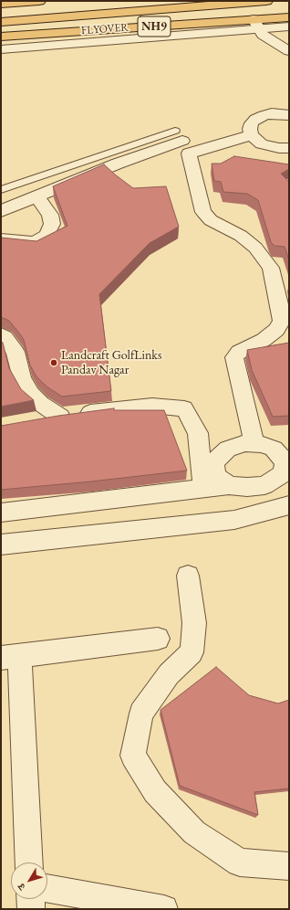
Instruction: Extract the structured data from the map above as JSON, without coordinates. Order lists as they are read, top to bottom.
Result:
{
  "streets": {
    "highway": ["NH9", "FLYOVER"]
  },
  "crossings": [
    ["NH9", "FLYOVER"]
  ],
  "places": ["Landcraft GolfLinks Pandav Nagar"],
  "north": "bottom left"
}
